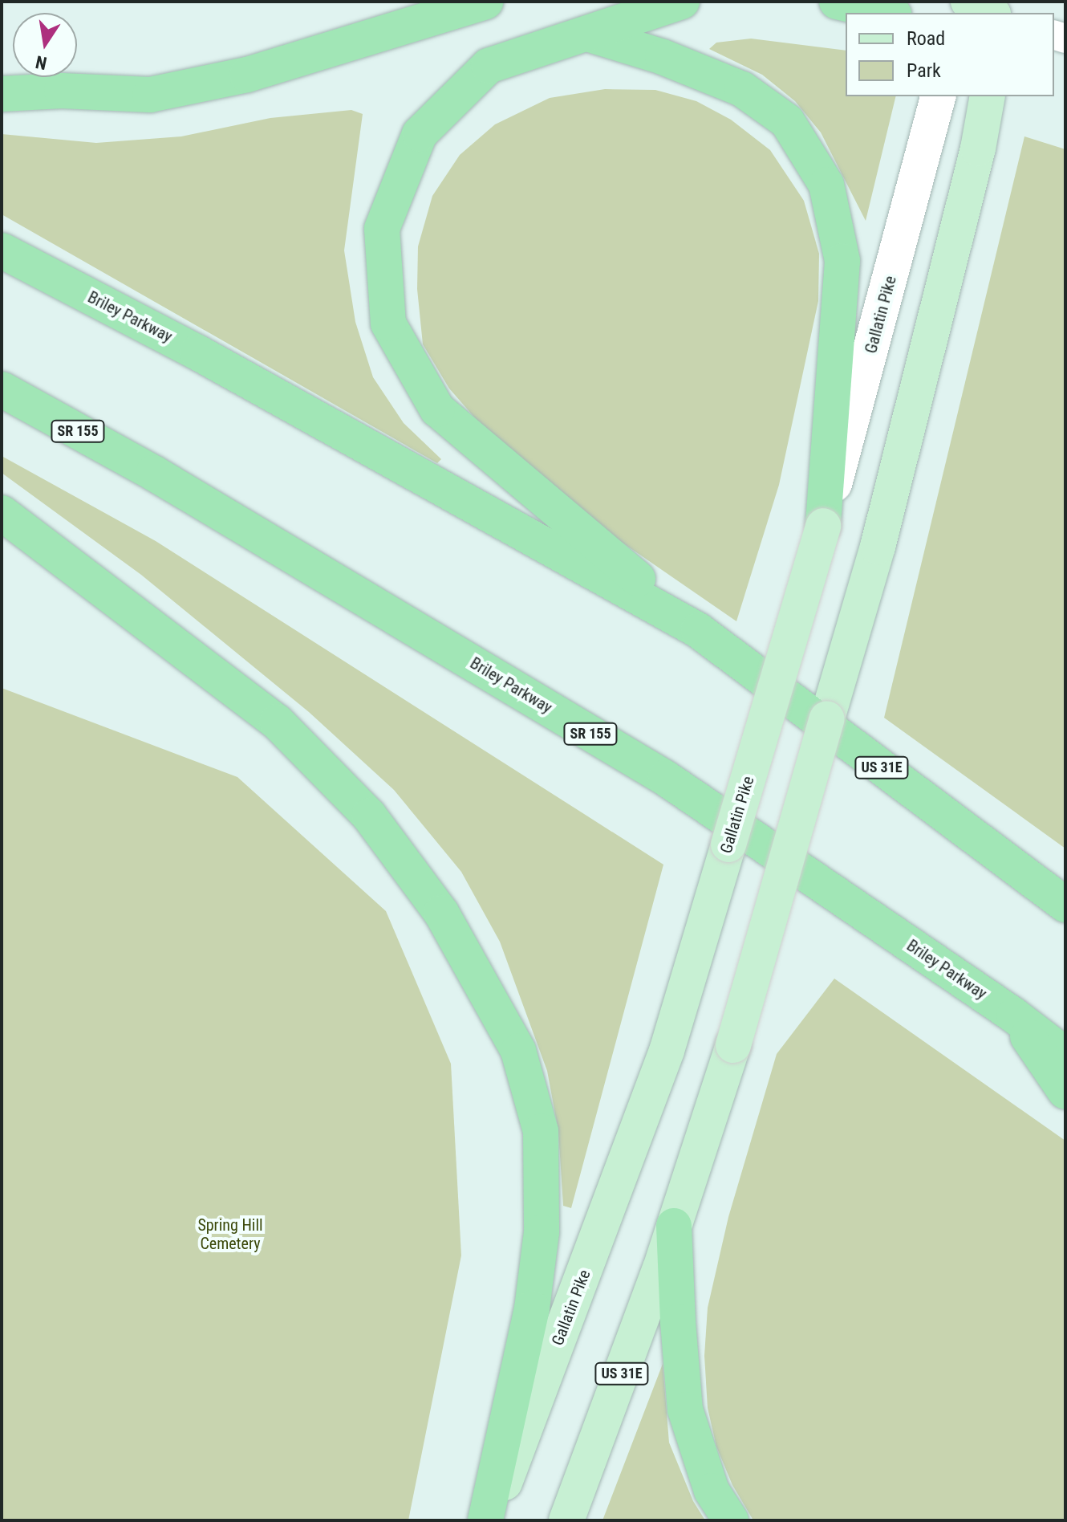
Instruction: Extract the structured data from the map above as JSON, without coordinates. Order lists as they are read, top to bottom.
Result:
{
  "streets": {
    "highway": ["Briley Parkway", "SR 155", "US 31E"],
    "main road": ["Gallatin Pike"]
  },
  "parks": ["Spring Hill Cemetery"],
  "legend": ["Road", "Park"],
  "north": "bottom"
}
